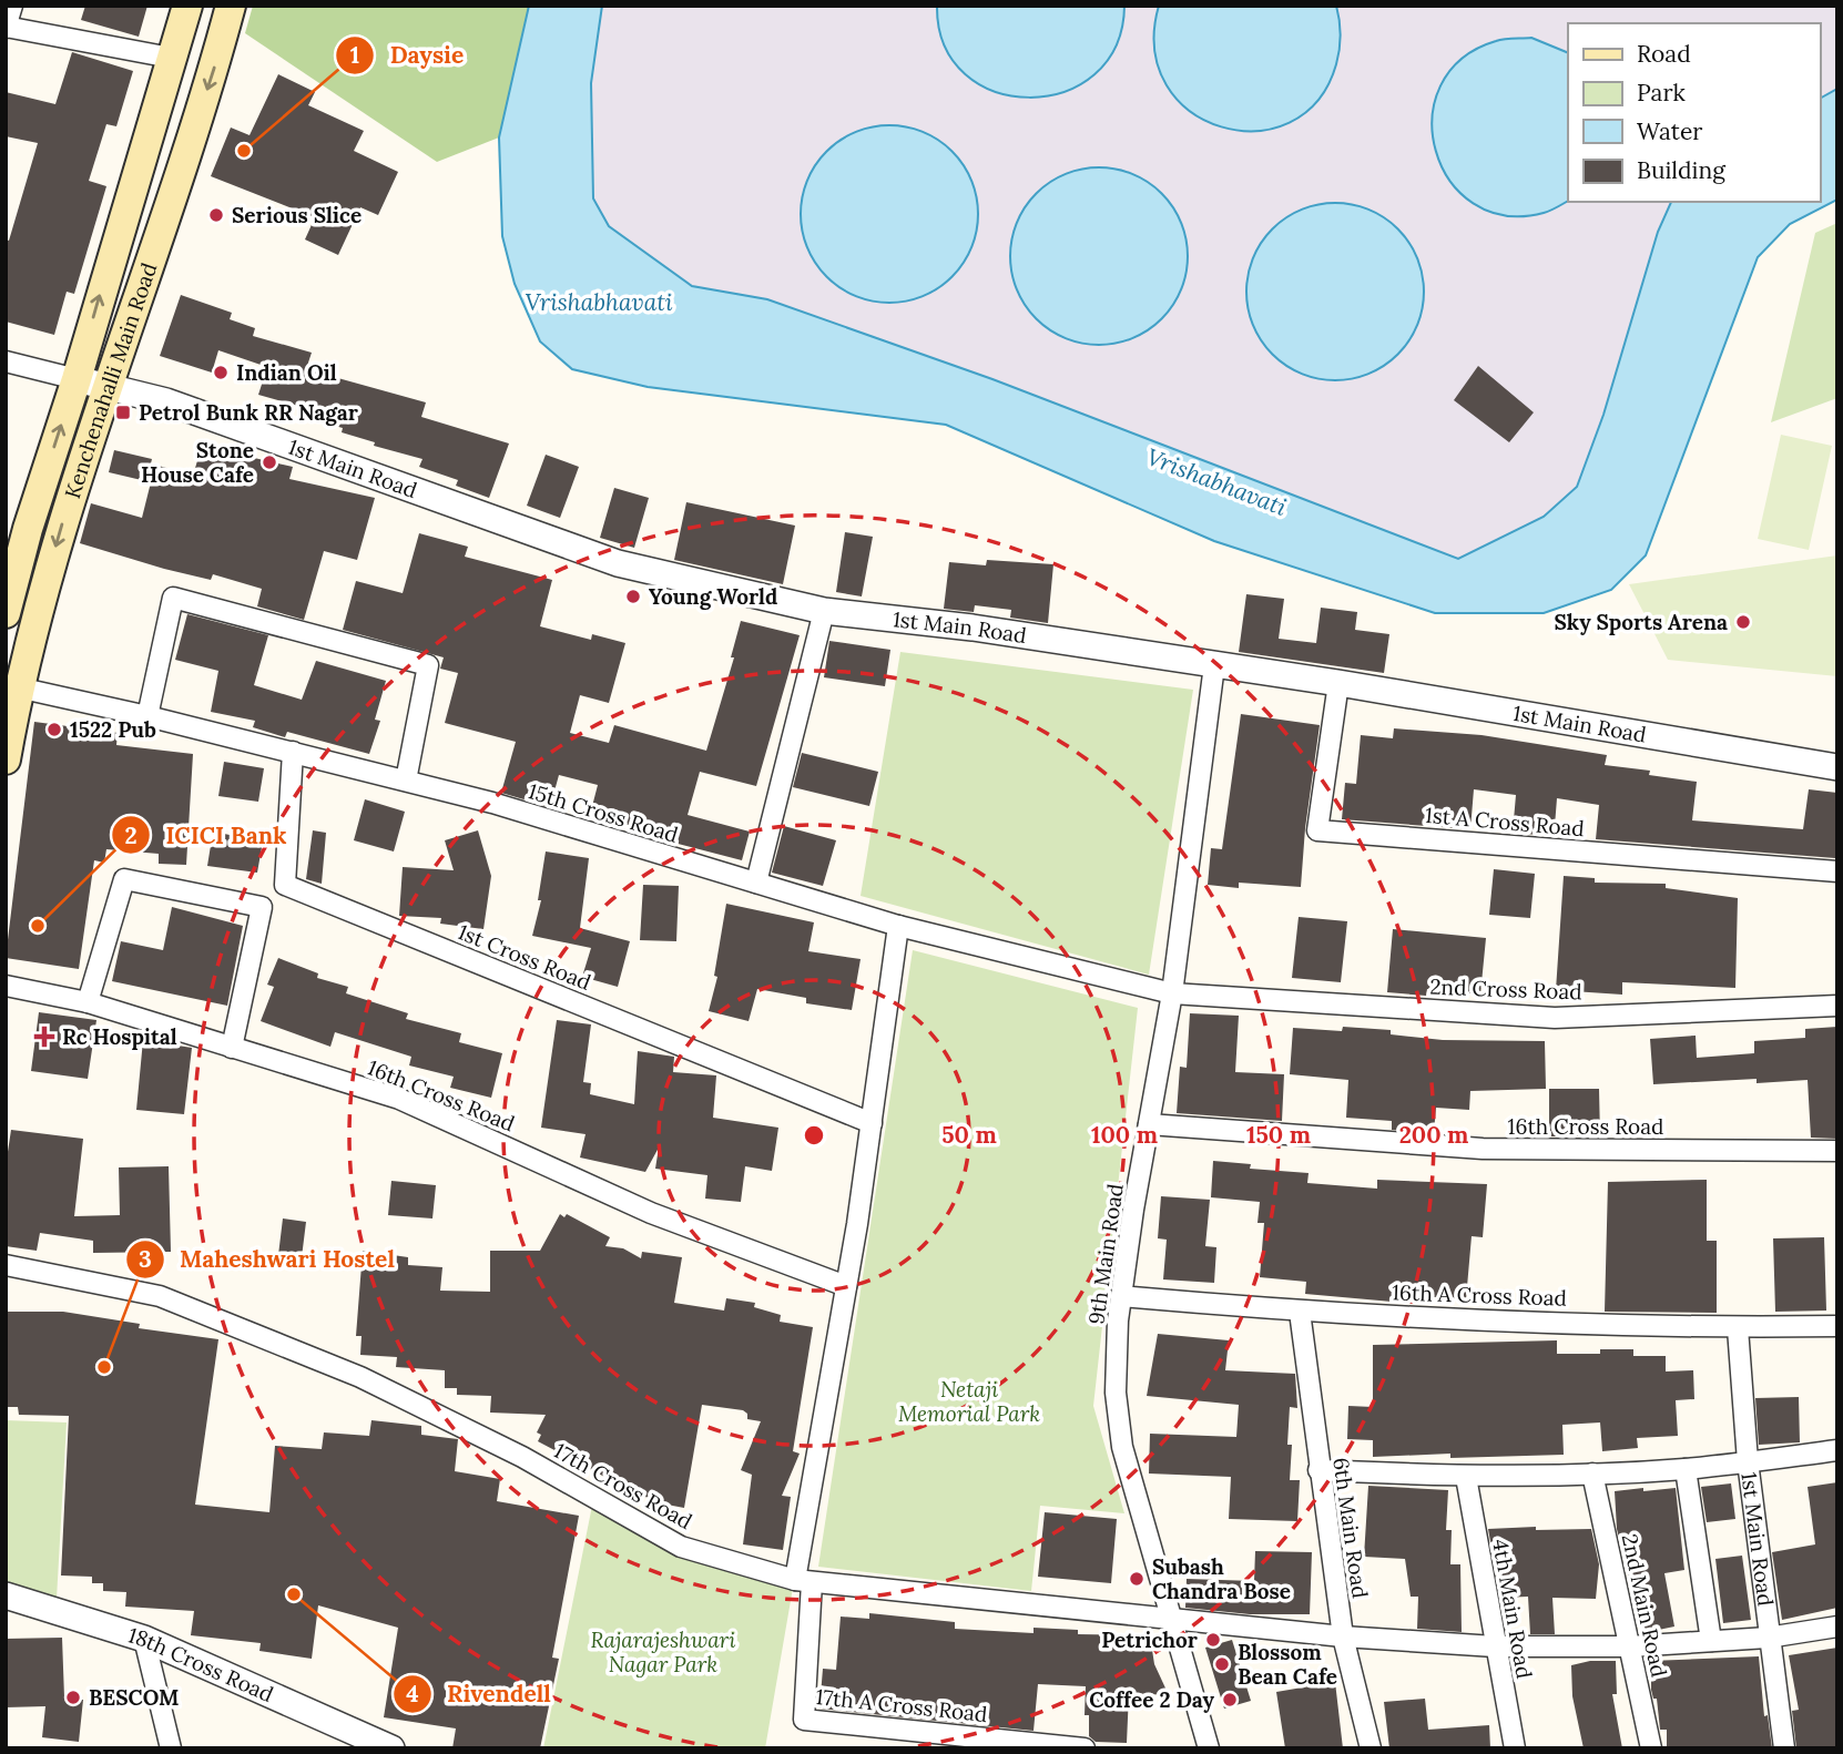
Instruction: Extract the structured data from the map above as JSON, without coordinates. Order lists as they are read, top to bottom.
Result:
{
  "streets": {
    "main road": ["Kenchenahalli Main Road"],
    "street": [
      "1st Main Road",
      "15th Cross Road",
      "1st A Cross Road",
      "1st Cross Road",
      "2nd Cross Road",
      "16th Cross Road",
      "9th Main Road",
      "16th A Cross Road",
      "17th Cross Road",
      "6th Main Road",
      "2nd Main Road",
      "4th Main Road",
      "18th Cross Road",
      "17th A Cross Road"
    ]
  },
  "crossings": [
    ["Kenchenahalli Main Road", "1st Main Road"],
    ["Kenchenahalli Main Road", "15th Cross Road"],
    ["1st Main Road", "1st A Cross Road"],
    ["1st Main Road", "9th Main Road"],
    ["1st Main Road", "16th A Cross Road"],
    ["1st Main Road", "17th Cross Road"],
    ["15th Cross Road", "1st Cross Road"],
    ["15th Cross Road", "2nd Cross Road"],
    ["15th Cross Road", "9th Main Road"],
    ["2nd Cross Road", "9th Main Road"],
    ["16th Cross Road", "9th Main Road"],
    ["9th Main Road", "16th A Cross Road"],
    ["9th Main Road", "17th Cross Road"],
    ["16th A Cross Road", "6th Main Road"],
    ["17th Cross Road", "6th Main Road"],
    ["17th Cross Road", "2nd Main Road"],
    ["17th Cross Road", "4th Main Road"],
    ["17th Cross Road", "17th A Cross Road"]
  ],
  "water": ["Vrishabhavati"],
  "parks": ["Netaji Memorial Park", "Rajarajeshwari Nagar Park"],
  "places": {
    "other": [
      "Daysie",
      "Serious Slice",
      "Indian Oil",
      "Stone House Cafe",
      "Young World",
      "Sky Sports Arena",
      "1522 Pub",
      "ICICI Bank",
      "Maheshwari Hostel",
      "Subash Chandra Bose",
      "Rivendell",
      "Petrichor",
      "Blossom Bean Cafe",
      "BESCOM",
      "Coffee 2 Day"
    ],
    "transit": ["Petrol Bunk RR Nagar"],
    "health": ["Rc Hospital"]
  },
  "legend": [
    "Road",
    "Park",
    "Water",
    "Building"
  ],
  "rings": [
    "50 m",
    "100 m",
    "150 m",
    "200 m"
  ]
}
